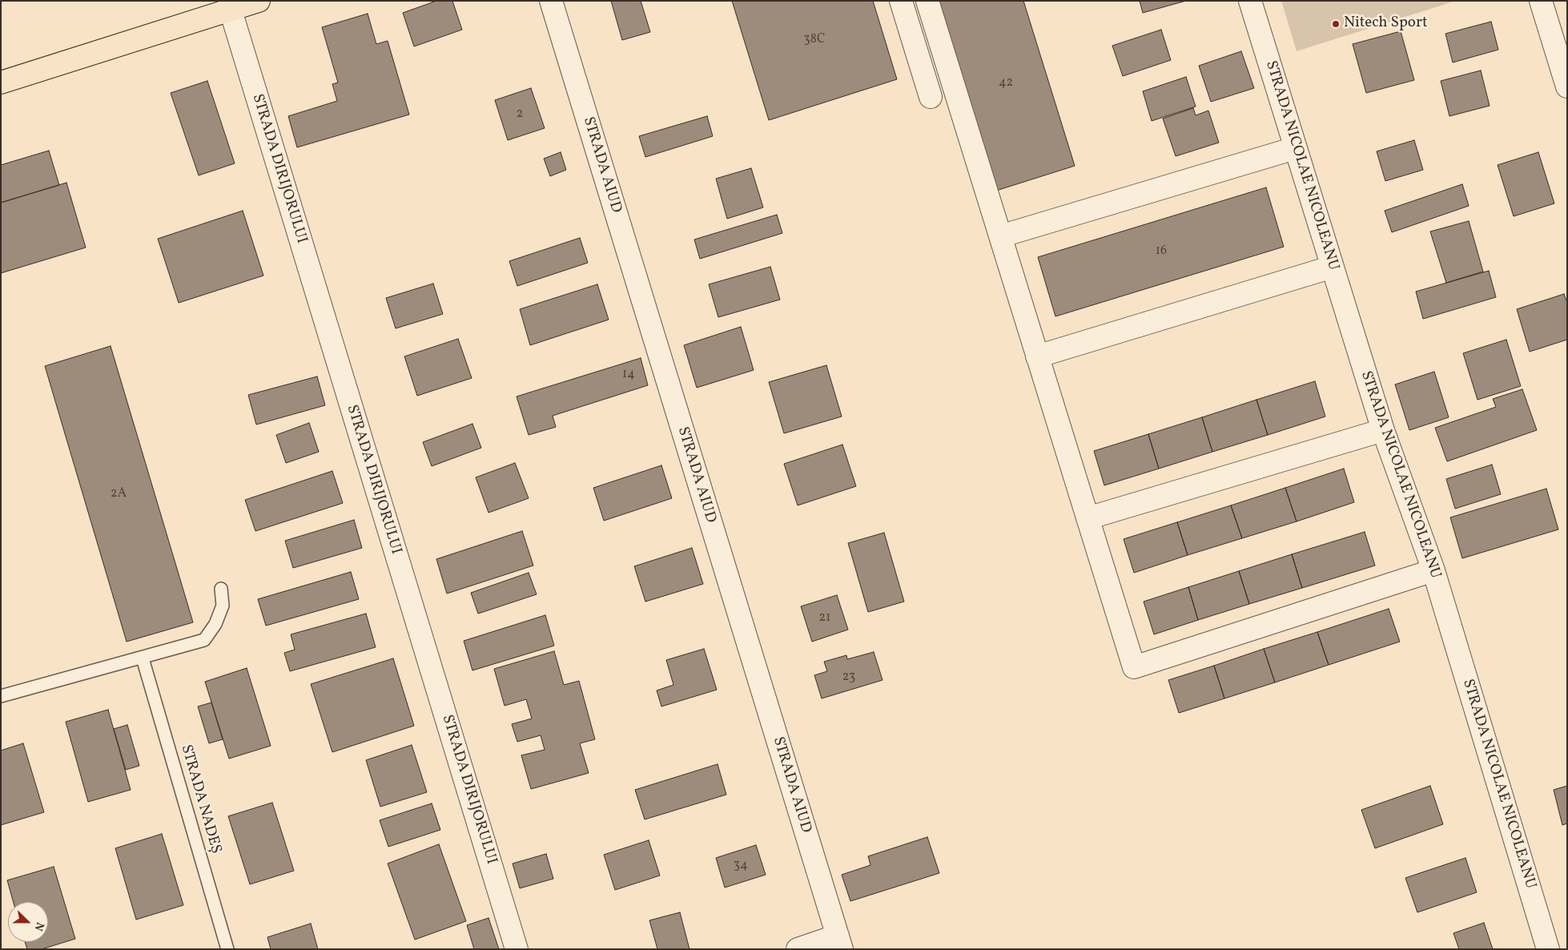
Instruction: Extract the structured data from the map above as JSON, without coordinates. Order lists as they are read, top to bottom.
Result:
{
  "streets": {
    "street": ["STRADA AIUD", "STRADA NICOLAE NICOLEANU", "STRADA DIRIJORULUI"],
    "lane": ["STRADA NADEȘ"]
  },
  "places": ["Nitech Sport"],
  "house_numbers": [
    "38C",
    "42",
    "2",
    "16",
    "14",
    "2A",
    "21",
    "23",
    "34"
  ],
  "north": "right"
}
